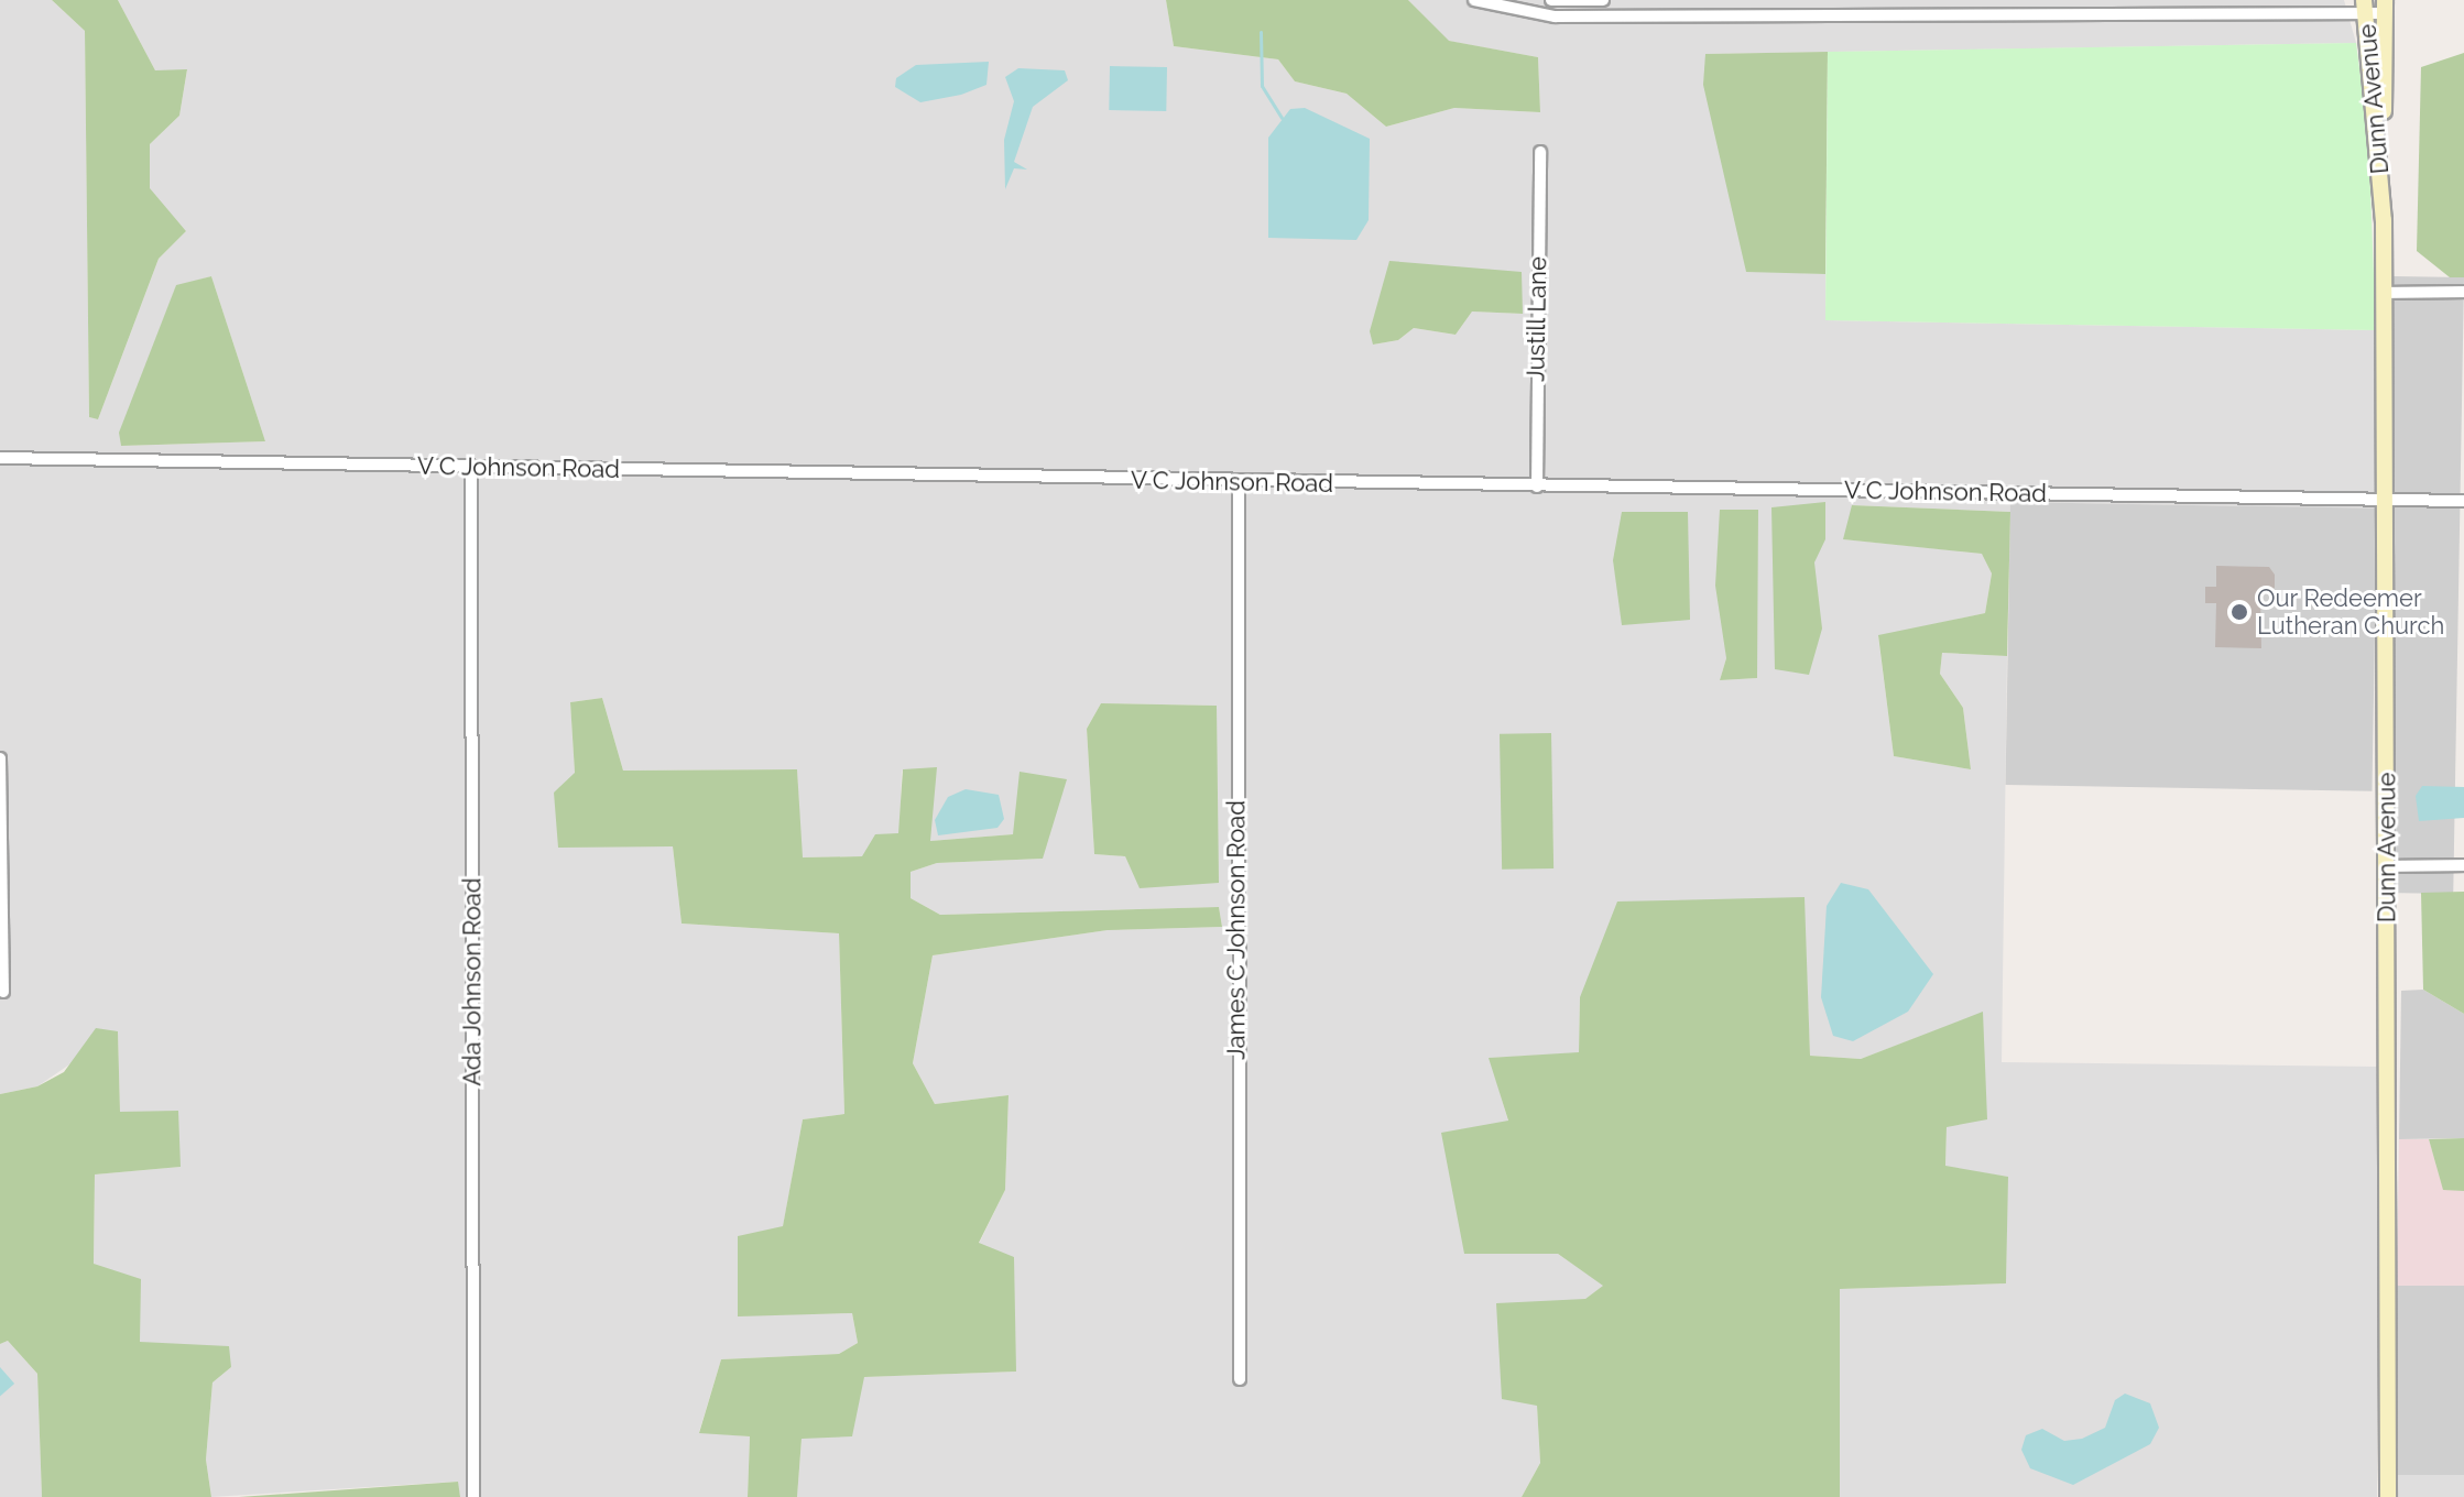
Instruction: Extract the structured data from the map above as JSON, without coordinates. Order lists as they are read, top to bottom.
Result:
{
  "streets": {
    "main road": ["Dunn Avenue"],
    "street": [
      "Justill Lane",
      "V C Johnson Road",
      "James C Johnson Road",
      "Ada Johnson Road"
    ]
  },
  "crossings": [
    ["Dunn Avenue", "V C Johnson Road"],
    ["Justill Lane", "V C Johnson Road"],
    ["V C Johnson Road", "James C Johnson Road"],
    ["V C Johnson Road", "Ada Johnson Road"]
  ],
  "places": ["Our Redeemer Lutheran Church"]
}
